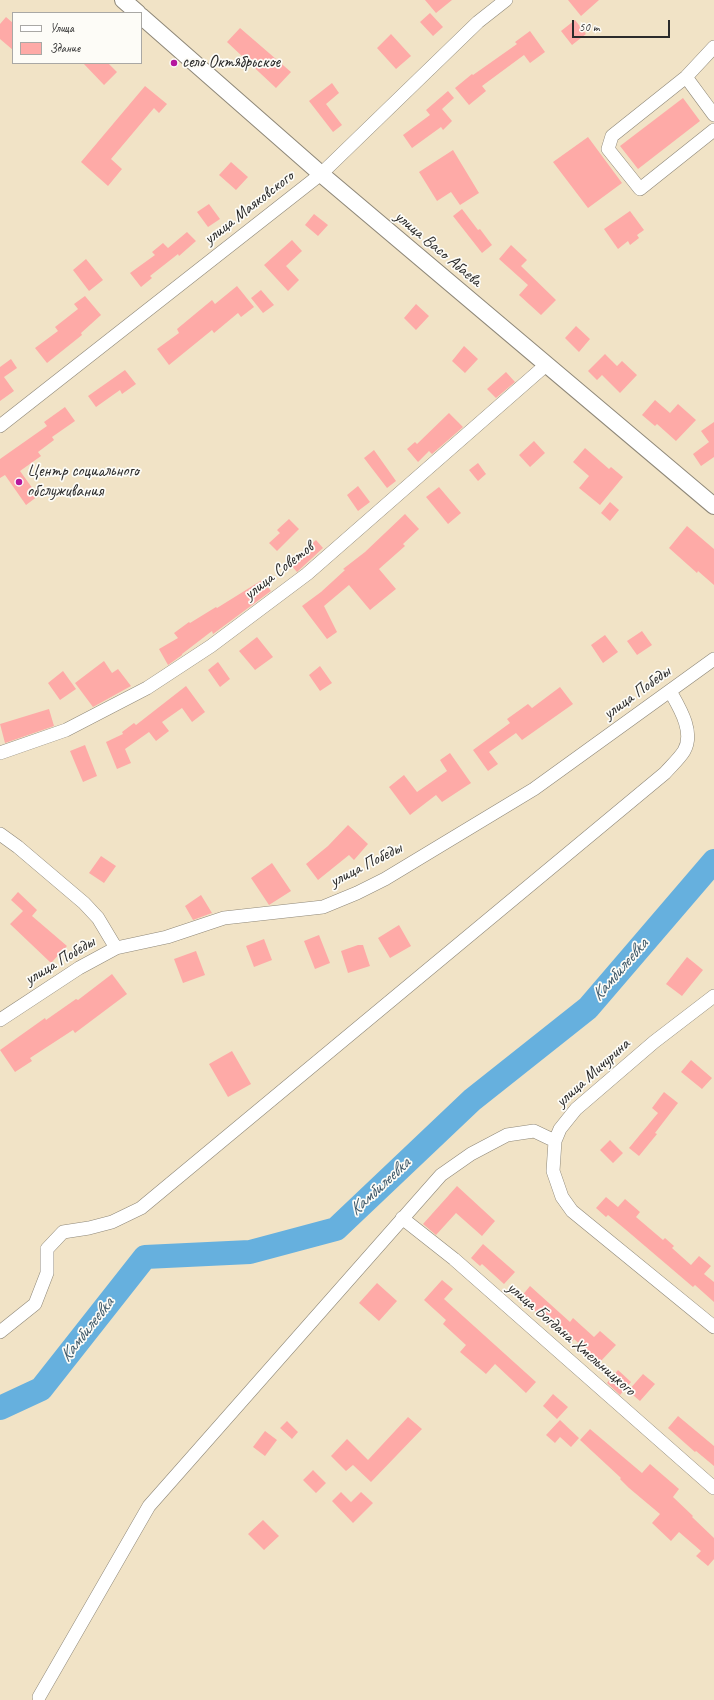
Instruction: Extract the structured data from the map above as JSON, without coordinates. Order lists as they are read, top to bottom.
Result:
{
  "streets": {
    "main road": ["улица Васо Абаева"],
    "street": [
      "улица Маяковского",
      "улица Советов",
      "улица Победы",
      "улица Мичурина",
      "улица Богдана Хмельницкого"
    ]
  },
  "crossings": [
    ["улица Маяковского", "улица Васо Абаева"],
    ["улица Васо Абаева", "улица Советов"]
  ],
  "water": ["Камбилеевка"],
  "places": ["село Октябрьское", "Центр социального обслуживания"],
  "legend": ["Улица", "Здание"],
  "scale_bar": "50 m"
}
